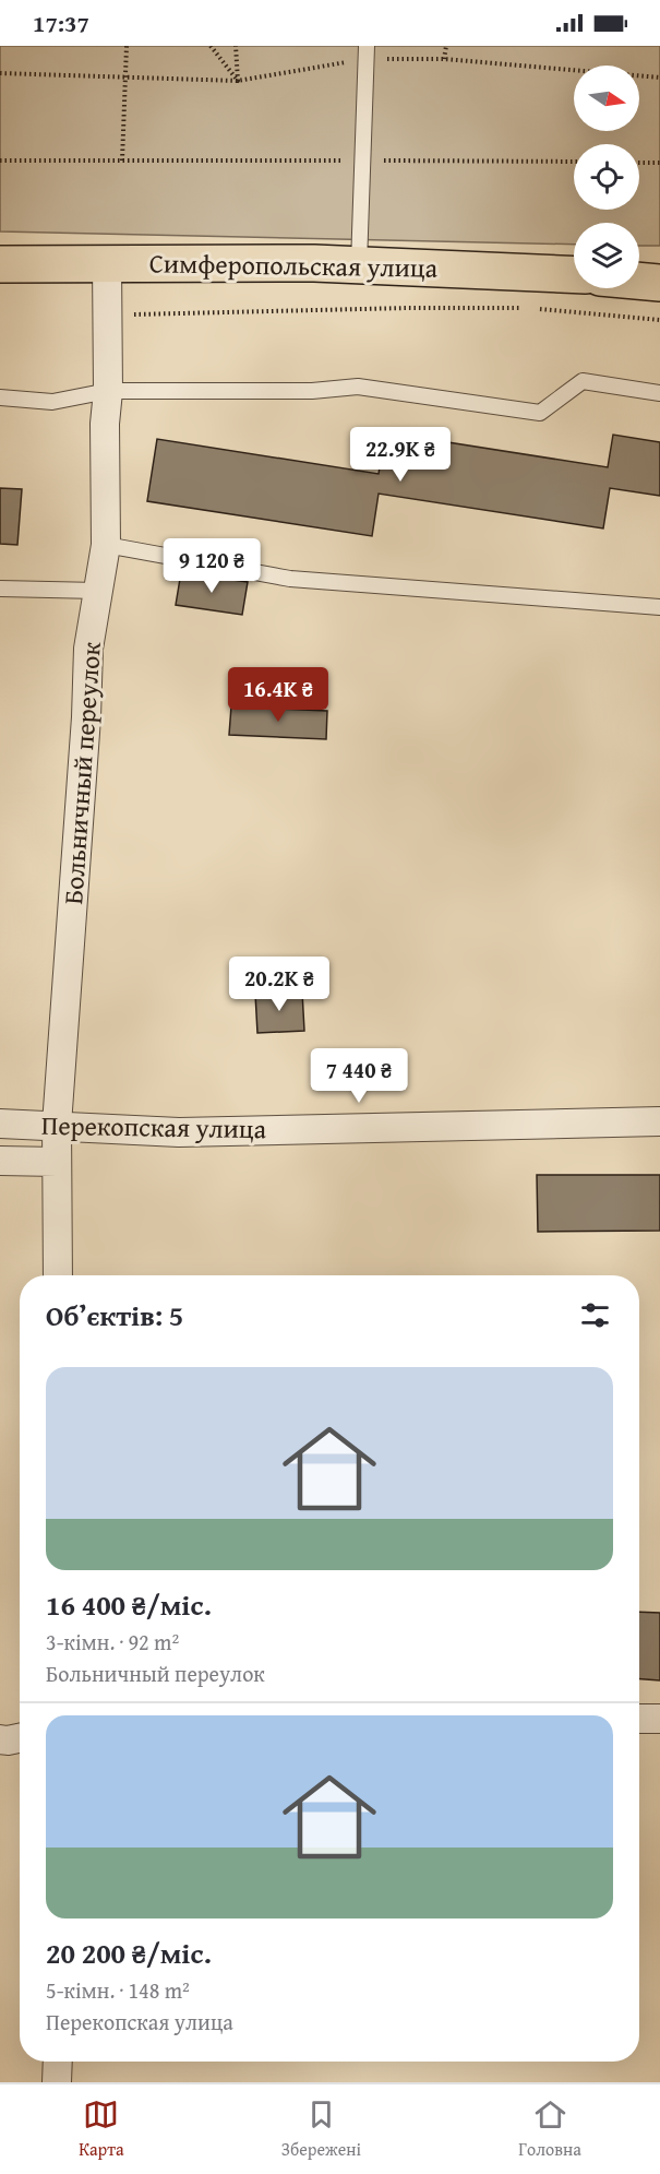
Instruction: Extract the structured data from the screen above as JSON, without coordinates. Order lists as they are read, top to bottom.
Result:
{
  "streets": {
    "highway": ["Симферопольская улица"],
    "street": ["Больничный переулок", "Перекопская улица"]
  },
  "crossings": [
    ["Симферопольская улица", "Больничный переулок"],
    ["Больничный переулок", "Перекопская улица"]
  ],
  "north": "right",
  "page": {
    "status": "17:37",
    "price": [
      "22.9K ₴",
      "9 120 ₴",
      "16.4K ₴",
      "20.2K ₴",
      "7 440 ₴"
    ],
    "heading": "Об’єктів: 5",
    "list": [
      {
        "name": "16 400 ₴/міс.",
        "note": "3-кімн. · 92 m² · Больничный переулок"
      },
      {
        "name": "20 200 ₴/міс.",
        "note": "5-кімн. · 148 m² · Перекопская улица"
      }
    ],
    "tabs": ["Карта", "Збережені", "Головна"]
  }
}
